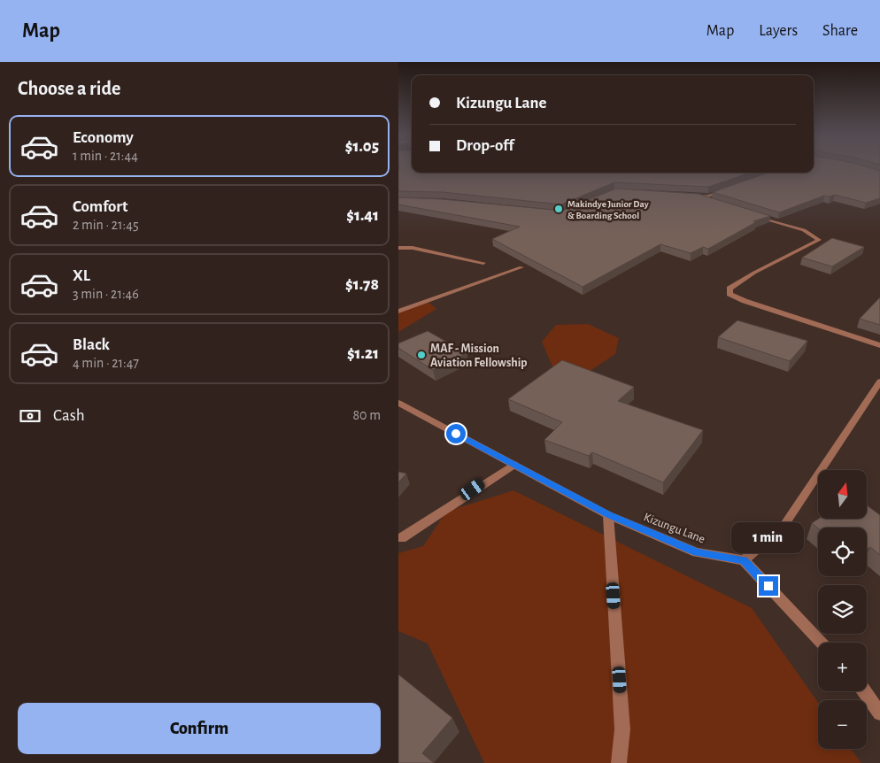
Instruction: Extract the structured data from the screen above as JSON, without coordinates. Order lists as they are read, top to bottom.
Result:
{
  "streets": {
    "street": ["Kizungu Lane"]
  },
  "places": ["Makindye Junior Day & Boarding School", "MAF - Mission Aviation Fellowship"],
  "north": "top",
  "page": {
    "header": "Map",
    "nav": ["Map", "Layers", "Share"],
    "heading": "Choose a ride",
    "banner": ["Kizungu Lane", "Drop-off"],
    "list": [
      {
        "name": "Economy",
        "note": "1 min · 21:44",
        "value": "$1.05"
      },
      {
        "name": "Comfort",
        "note": "2 min · 21:45",
        "value": "$1.41"
      },
      {
        "name": "XL",
        "note": "3 min · 21:46",
        "value": "$1.78"
      },
      {
        "name": "Black",
        "note": "4 min · 21:47",
        "value": "$1.21"
      }
    ],
    "pay": ["Cash", "80 m"],
    "map_buttons": ["+", "−"],
    "bubble": "1 min",
    "buttons": "Confirm"
  }
}
